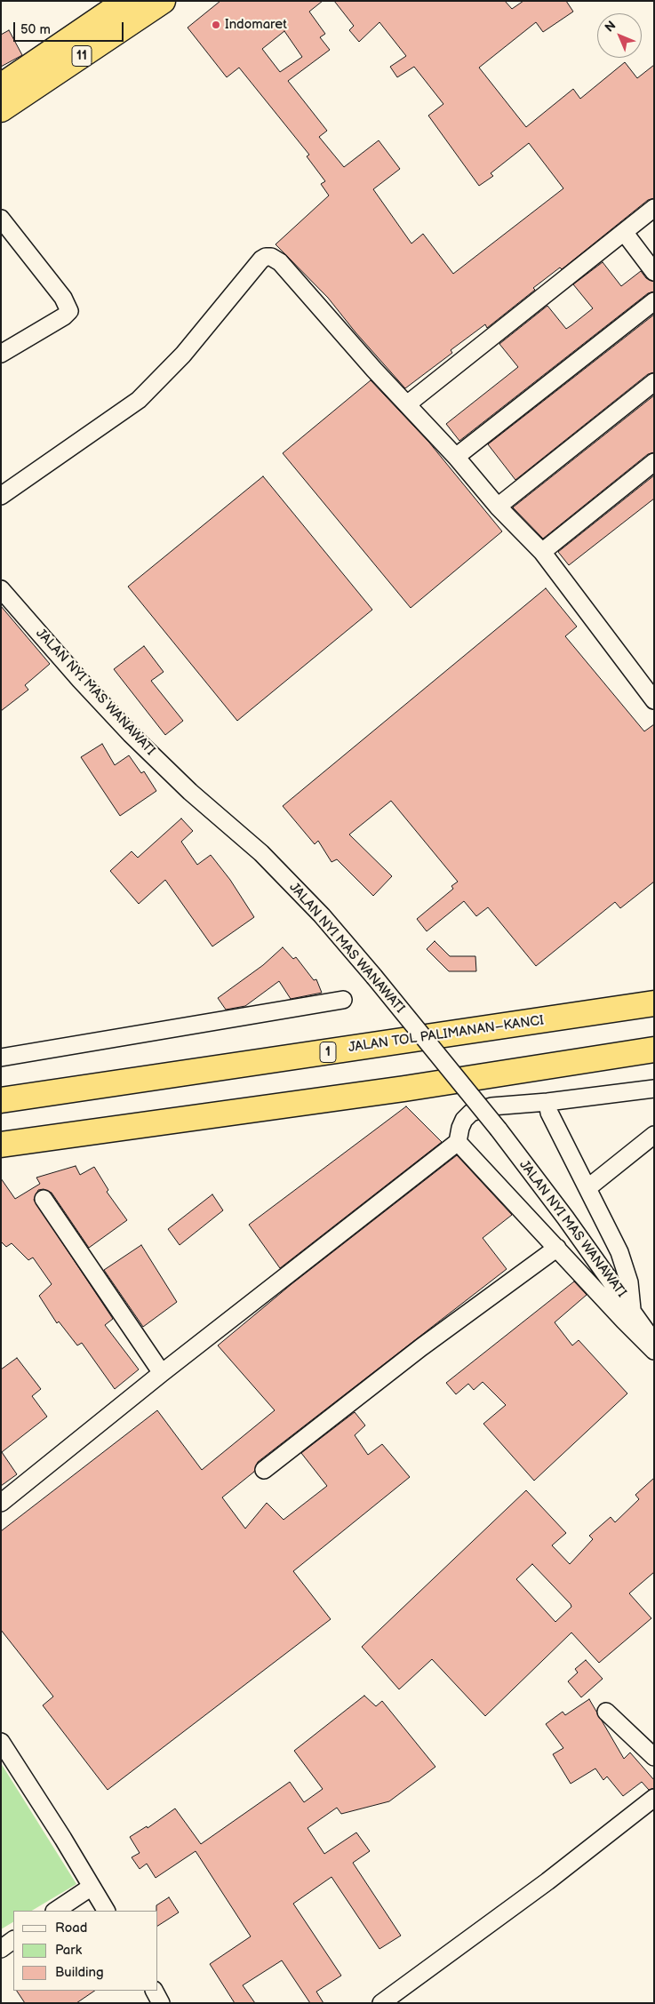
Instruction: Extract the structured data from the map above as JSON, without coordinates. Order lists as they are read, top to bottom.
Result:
{
  "streets": {
    "highway": ["11", "JALAN TOL PALIMANAN–KANCI", "1"],
    "street": ["JALAN NYI MAS WANAWATI"]
  },
  "places": ["Indomaret"],
  "legend": ["Road", "Park", "Building"],
  "scale_bar": "50 m",
  "north": "top left"
}
